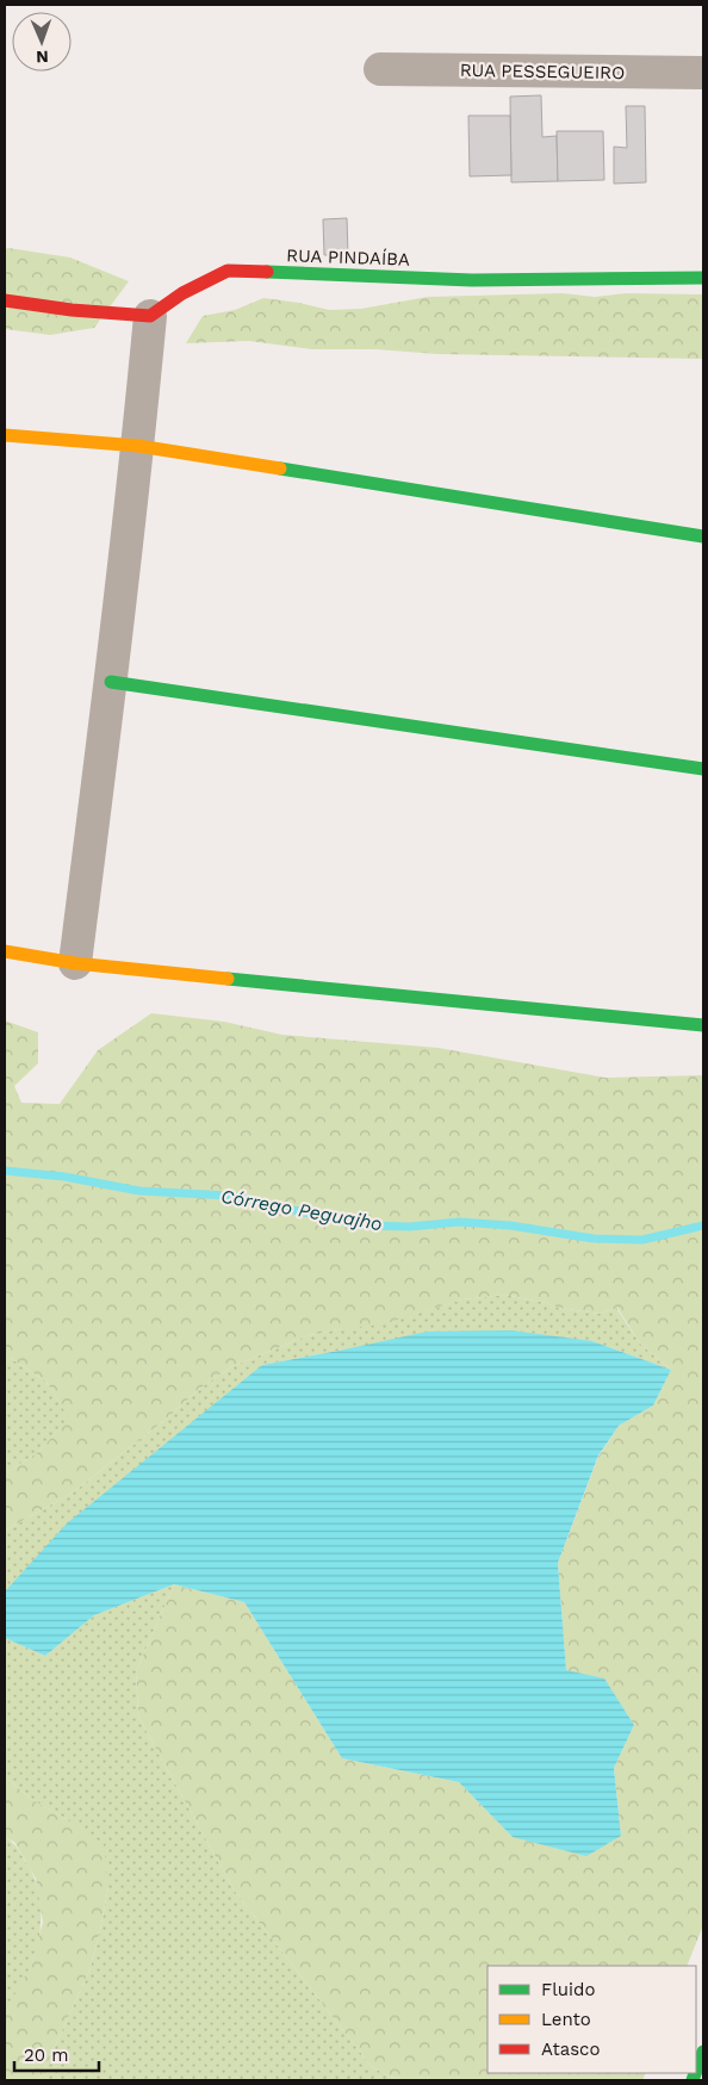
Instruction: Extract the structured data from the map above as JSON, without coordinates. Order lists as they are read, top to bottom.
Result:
{
  "streets": {
    "street": ["RUA PESSEGUEIRO", "RUA PINDAÍBA"]
  },
  "water": ["Córrego Peguajho"],
  "legend": ["Fluido", "Lento", "Atasco"],
  "scale_bar": "20 m",
  "north": "bottom"
}
